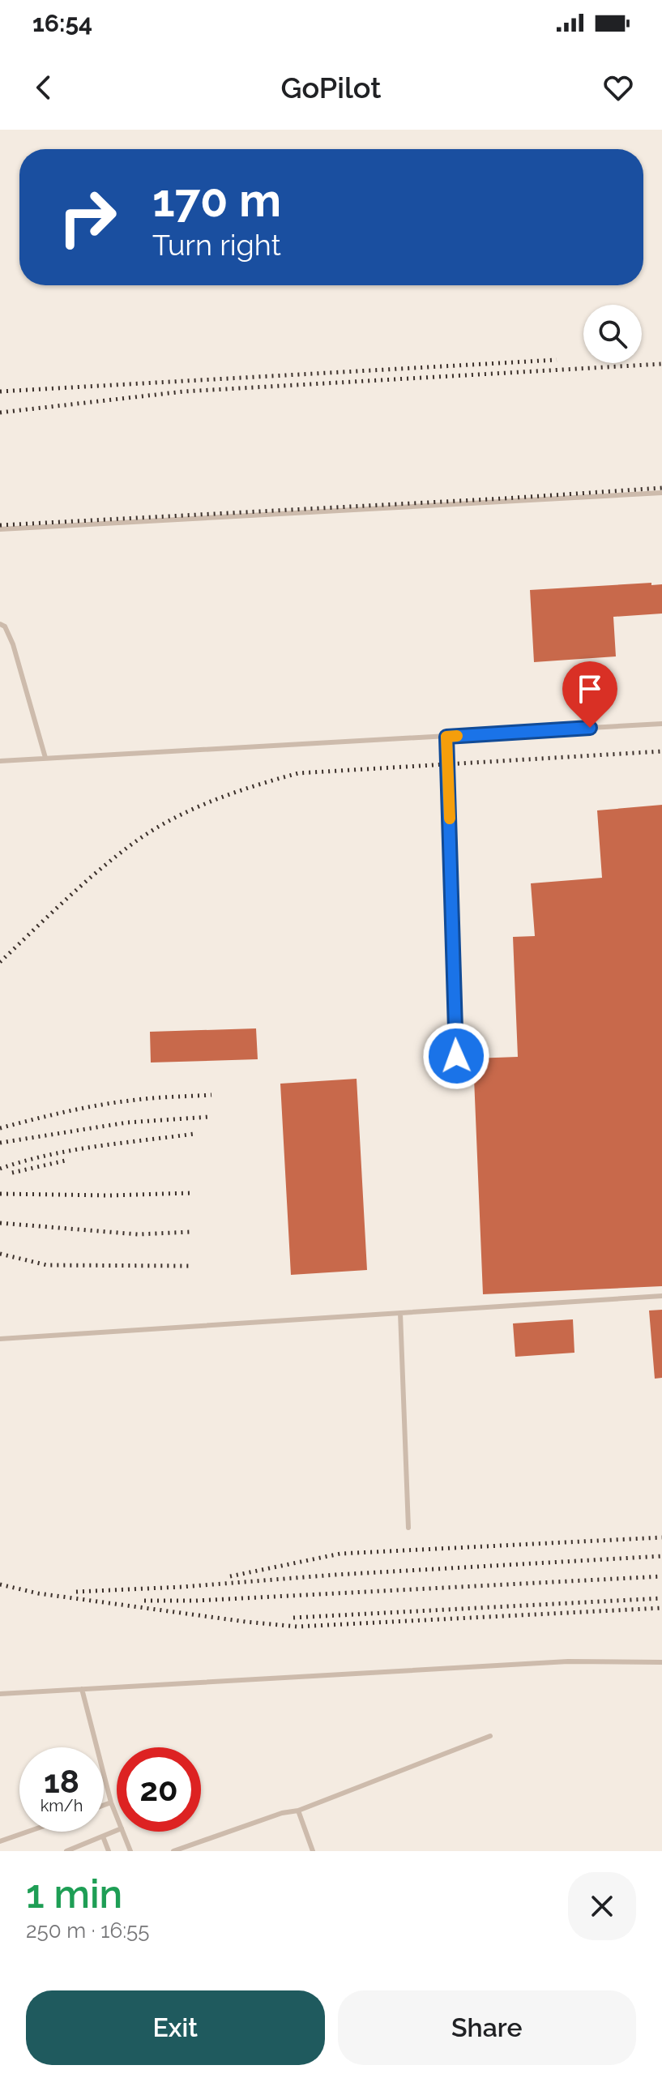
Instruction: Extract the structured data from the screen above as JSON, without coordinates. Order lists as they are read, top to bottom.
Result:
{
  "page": {
    "status": "16:54",
    "header": "GoPilot",
    "turn": ["170 m", "Turn right"],
    "speed": "18 km/h",
    "limit": "20",
    "heading": ["1 min", "250 m · 16:55"],
    "buttons": ["Exit", "Share"]
  }
}
